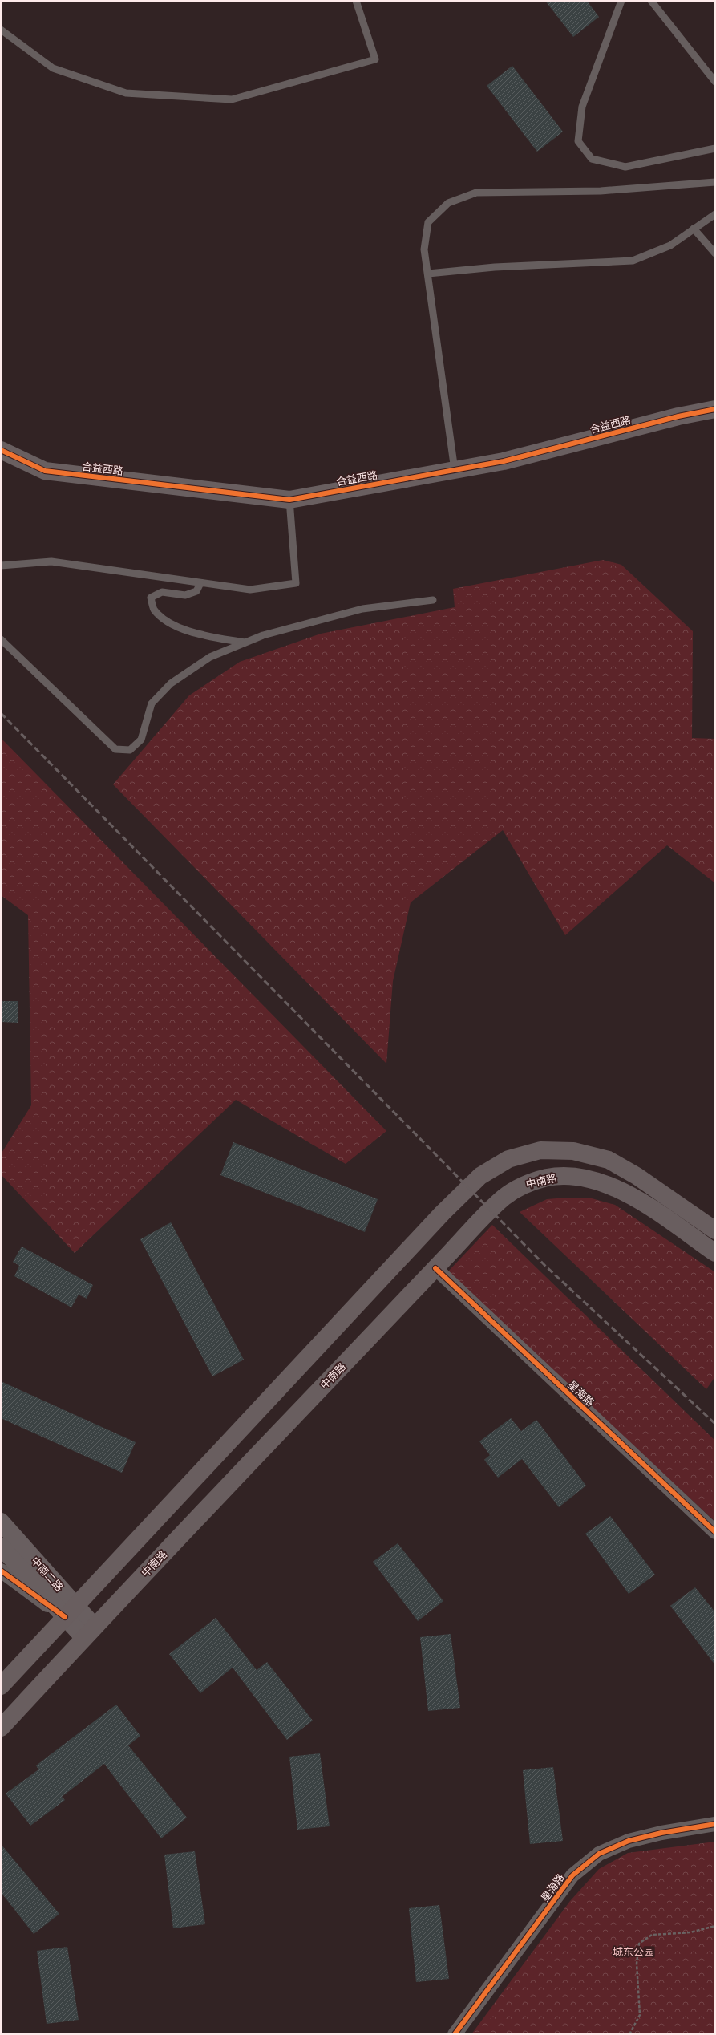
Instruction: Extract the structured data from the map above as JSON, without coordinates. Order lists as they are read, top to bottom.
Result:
{
  "streets": {
    "main road": ["中南路"],
    "street": ["合益西路", "星海路", "中南二路"]
  },
  "crossings": [
    ["中南路", "星海路"],
    ["中南路", "中南二路"]
  ],
  "parks": ["城东公园"]
}
